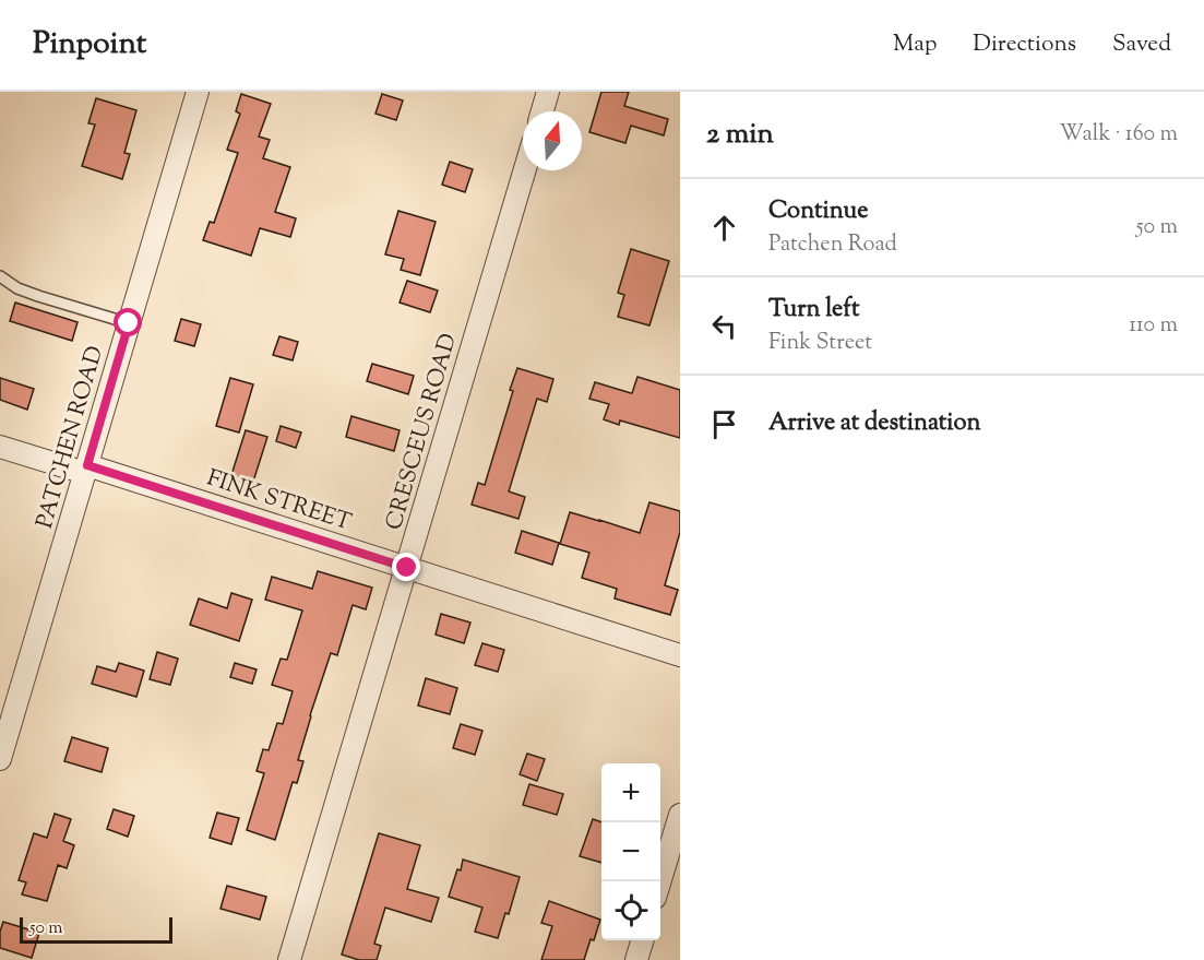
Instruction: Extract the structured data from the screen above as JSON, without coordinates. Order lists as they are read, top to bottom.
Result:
{
  "streets": {
    "street": ["CRESCEUS ROAD", "PATCHEN ROAD", "FINK STREET"]
  },
  "crossings": [
    ["CRESCEUS ROAD", "FINK STREET"],
    ["PATCHEN ROAD", "FINK STREET"]
  ],
  "scale_bar": "50 m",
  "north": "top",
  "page": {
    "header": "Pinpoint",
    "nav": ["Map", "Directions", "Saved"],
    "heading": ["2 min", "Walk · 160 m"],
    "list": [
      ["Continue", "Patchen Road", "50 m"],
      ["Turn left", "Fink Street", "110 m"],
      "Arrive at destination"
    ],
    "map_buttons": ["+", "−"],
    "scale": "50 m"
  }
}
